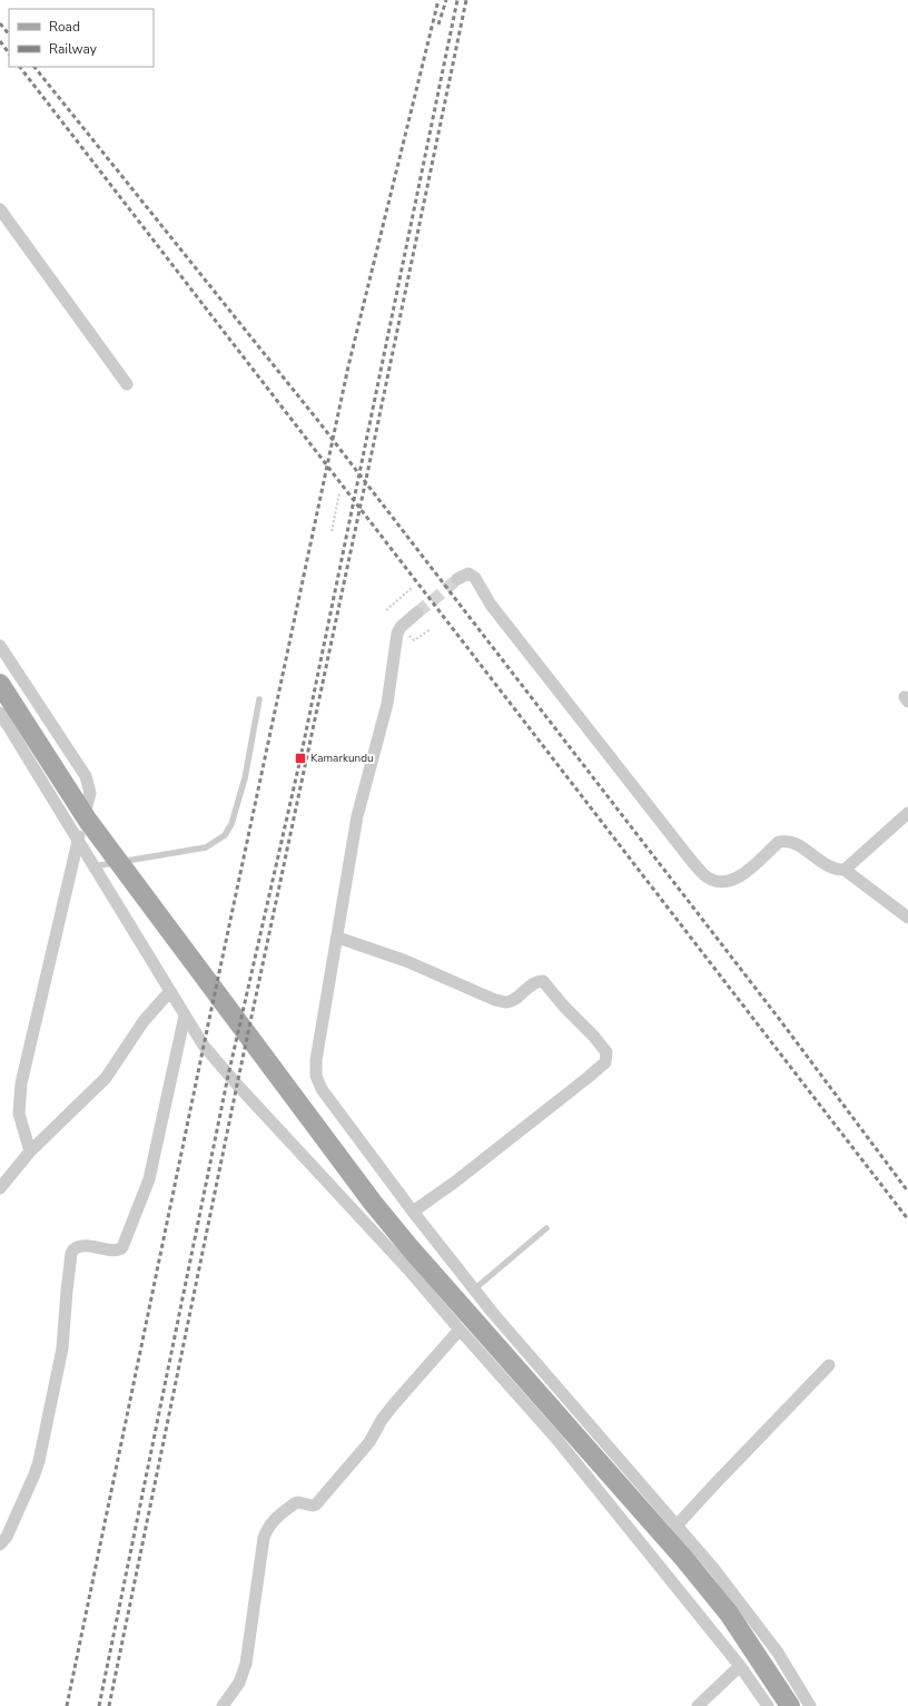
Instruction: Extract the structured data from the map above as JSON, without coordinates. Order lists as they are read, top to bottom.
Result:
{
  "places": {
    "transit": ["Kamarkundu"]
  },
  "legend": ["Road", "Railway"]
}
